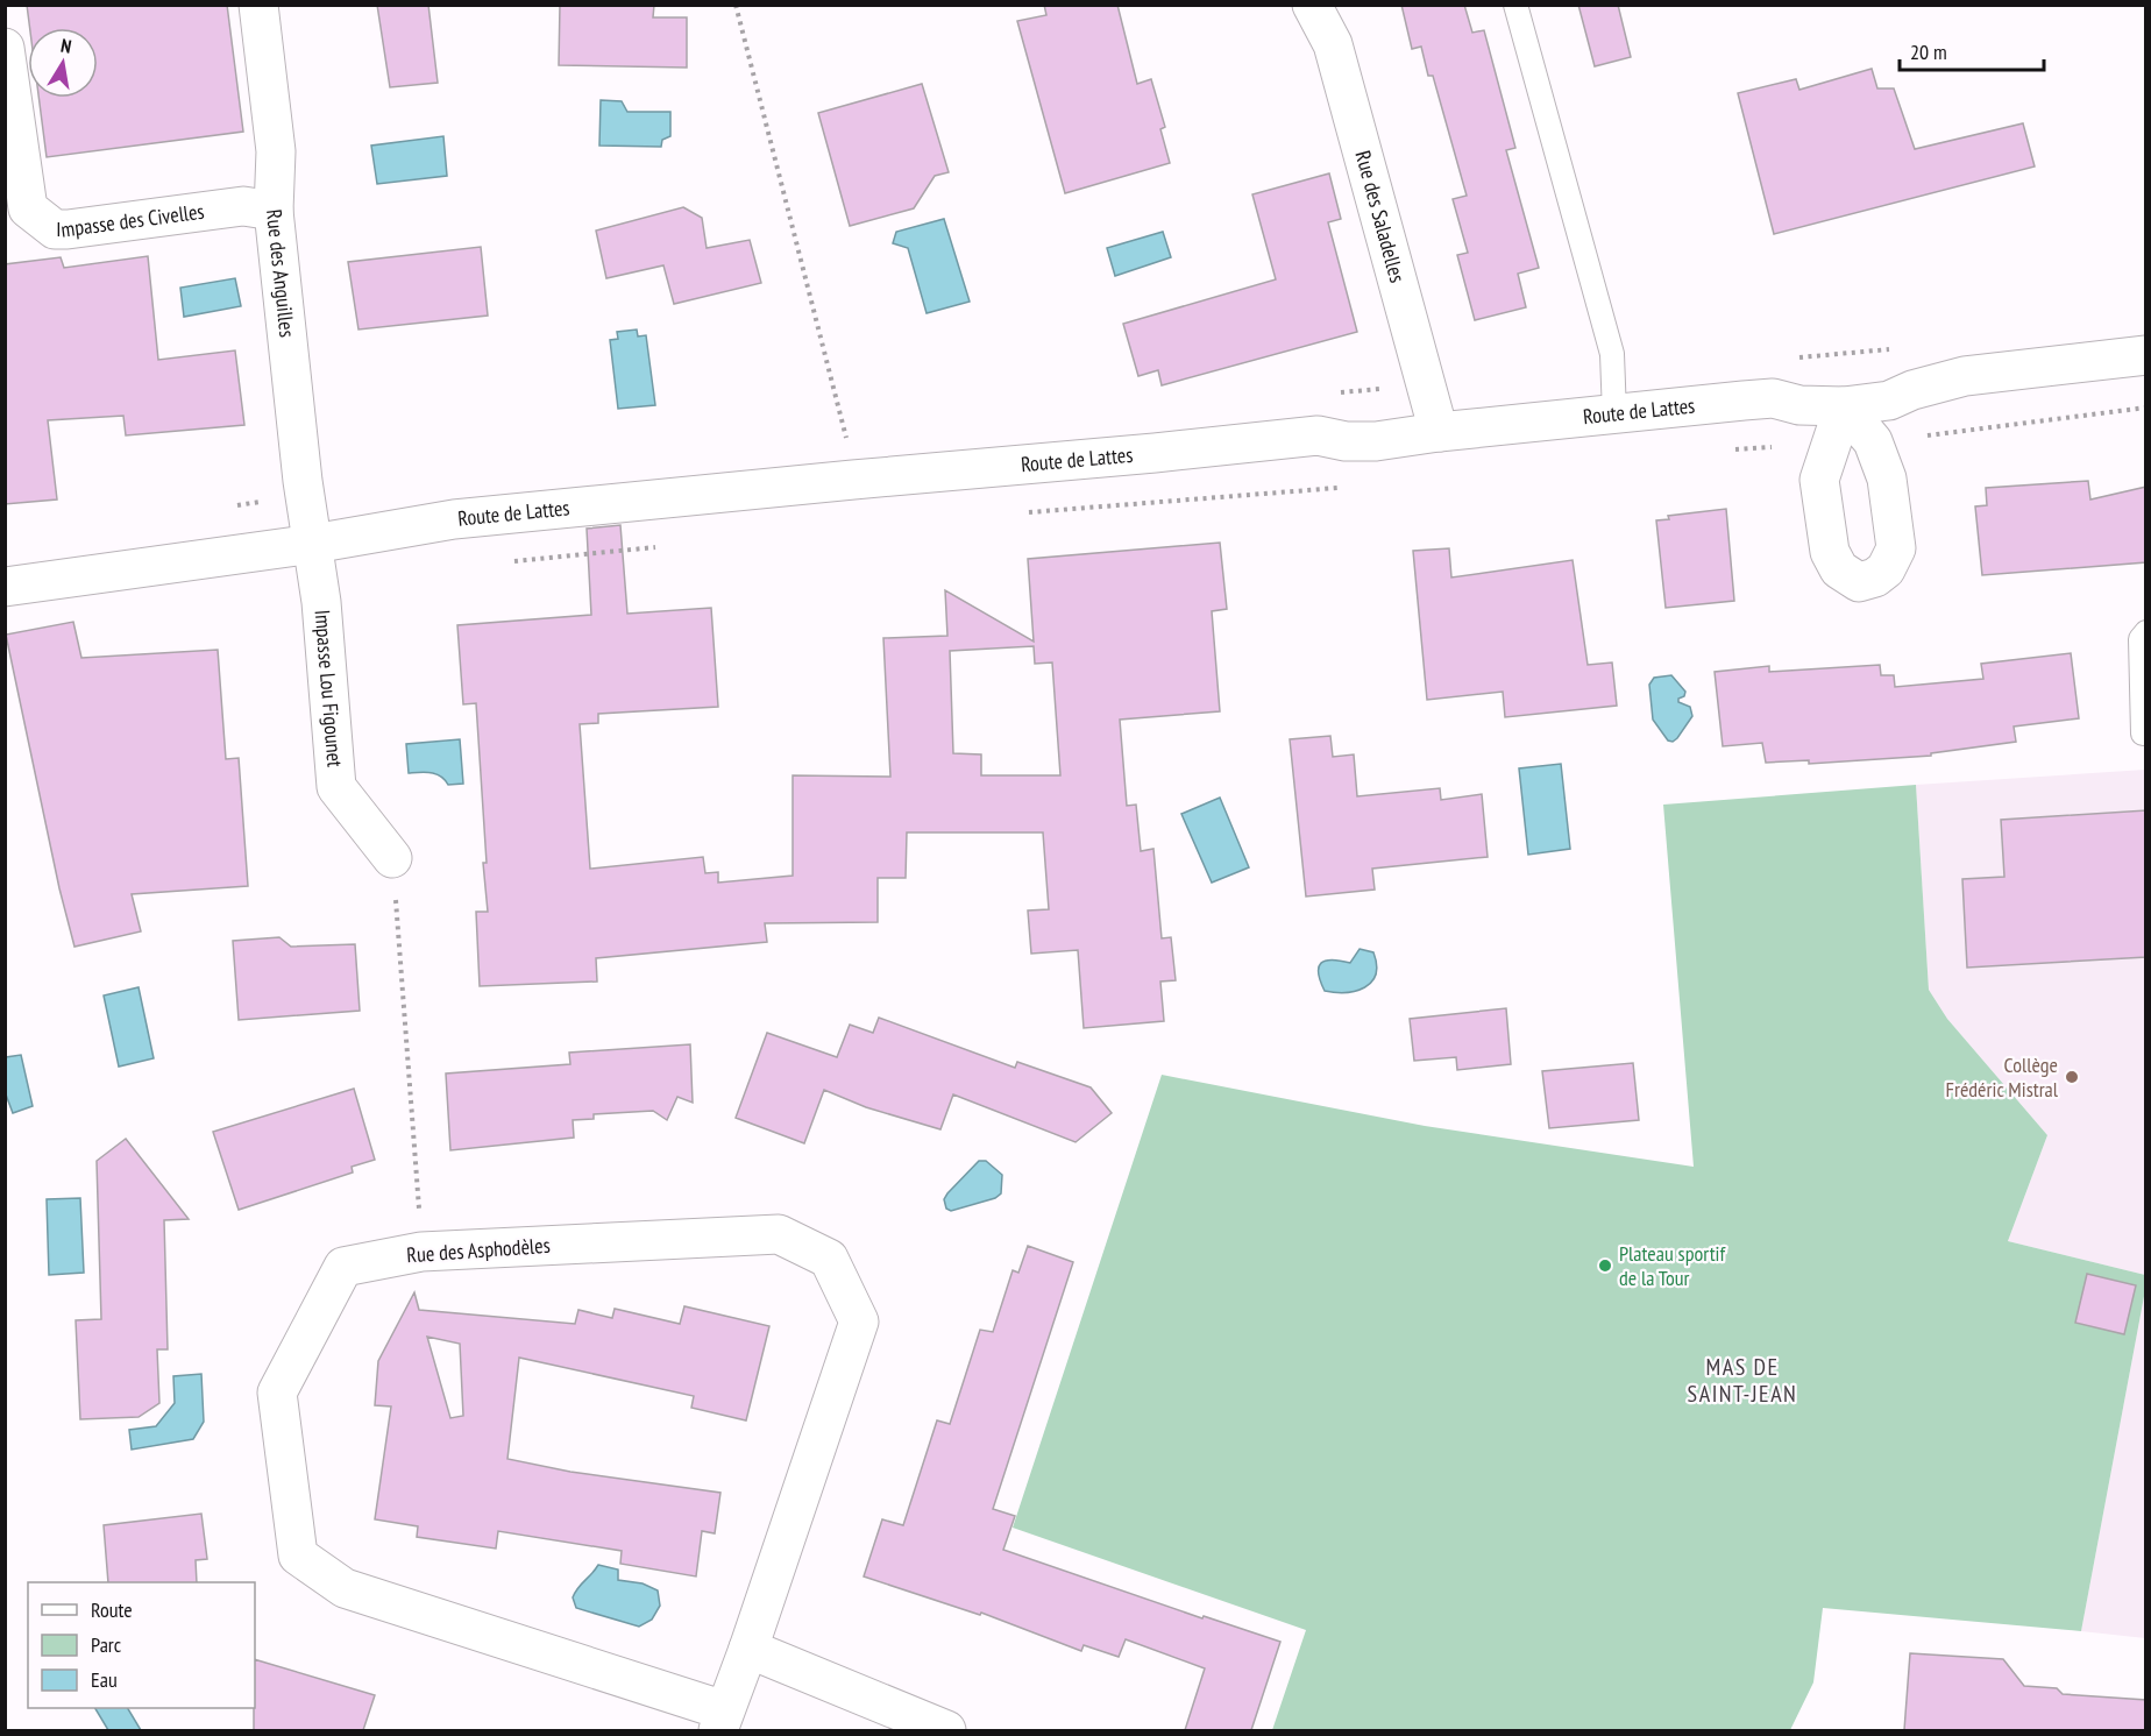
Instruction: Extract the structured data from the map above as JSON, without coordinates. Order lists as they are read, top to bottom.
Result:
{
  "streets": {
    "street": [
      "Impasse des Civelles",
      "Rue des Saladelles",
      "Rue des Anguilles",
      "Route de Lattes",
      "Impasse Lou Figounet",
      "Rue des Asphodèles"
    ]
  },
  "crossings": [
    ["Impasse des Civelles", "Rue des Anguilles"],
    ["Rue des Saladelles", "Route de Lattes"],
    ["Rue des Anguilles", "Route de Lattes"],
    ["Rue des Anguilles", "Impasse Lou Figounet"],
    ["Route de Lattes", "Impasse Lou Figounet"]
  ],
  "districts": ["MAS DE SAINT-JEAN"],
  "places": ["Collège Frédéric Mistral", "Plateau sportif de la Tour"],
  "legend": ["Route", "Parc", "Eau"],
  "scale_bar": "20 m",
  "north": "top"
}
